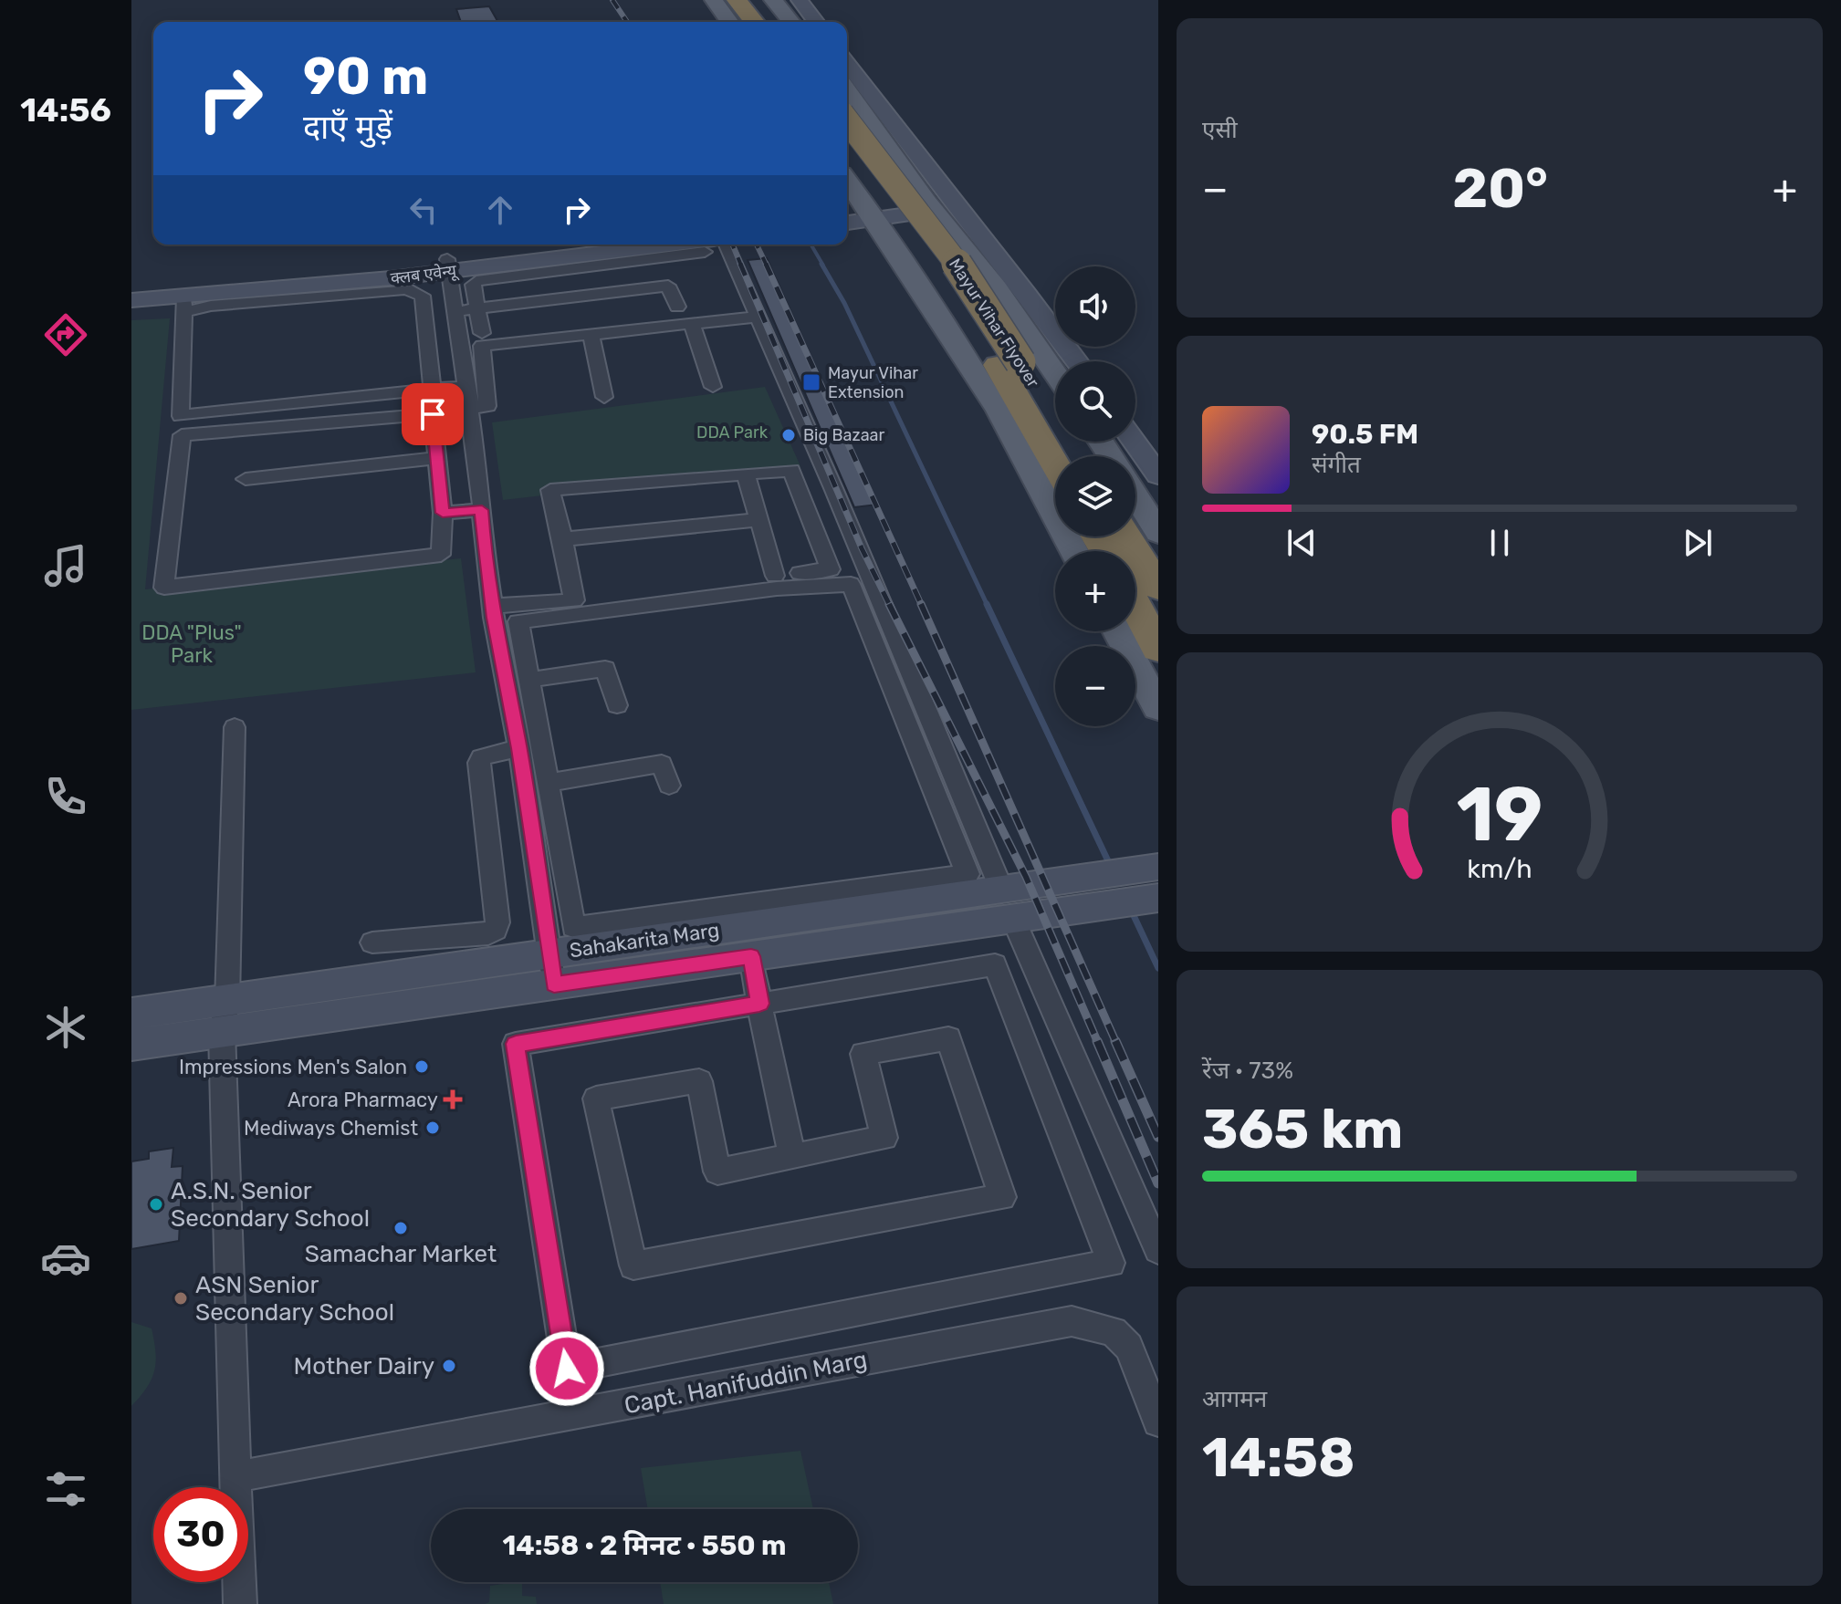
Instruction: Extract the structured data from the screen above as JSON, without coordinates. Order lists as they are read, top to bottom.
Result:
{
  "streets": {
    "highway": ["Mayur Vihar Flyover"],
    "street": ["क्लब एवेन्यू", "Sahakarita Marg", "Capt. Hanifuddin Marg"]
  },
  "parks": ["DDA Park", "DDA \"Plus\" Park"],
  "places": {
    "transit": ["Mayur Vihar Extension"],
    "other": [
      "Big Bazaar",
      "Impressions Men's Salon",
      "Mediways Chemist",
      "A.S.N. Senior Secondary School",
      "Samachar Market",
      "ASN Senior Secondary School",
      "Mother Dairy"
    ],
    "health": ["Arora Pharmacy"]
  },
  "page": {
    "tabs": "14:56",
    "tile": [
      "एसी",
      ["रेंज · 73%", "365 km"],
      ["आगमन", "14:58"]
    ],
    "turn": ["90 m", "दाएँ मुड़ें"],
    "heat": ["−", "20°", "+"],
    "map_buttons": ["+", "−"],
    "song": ["90.5 FM", "संगीत"],
    "limit": "30",
    "trip": "14:58 · 2 मिनट · 550 m",
    "gauge": ["19", "km/h"]
  }
}
